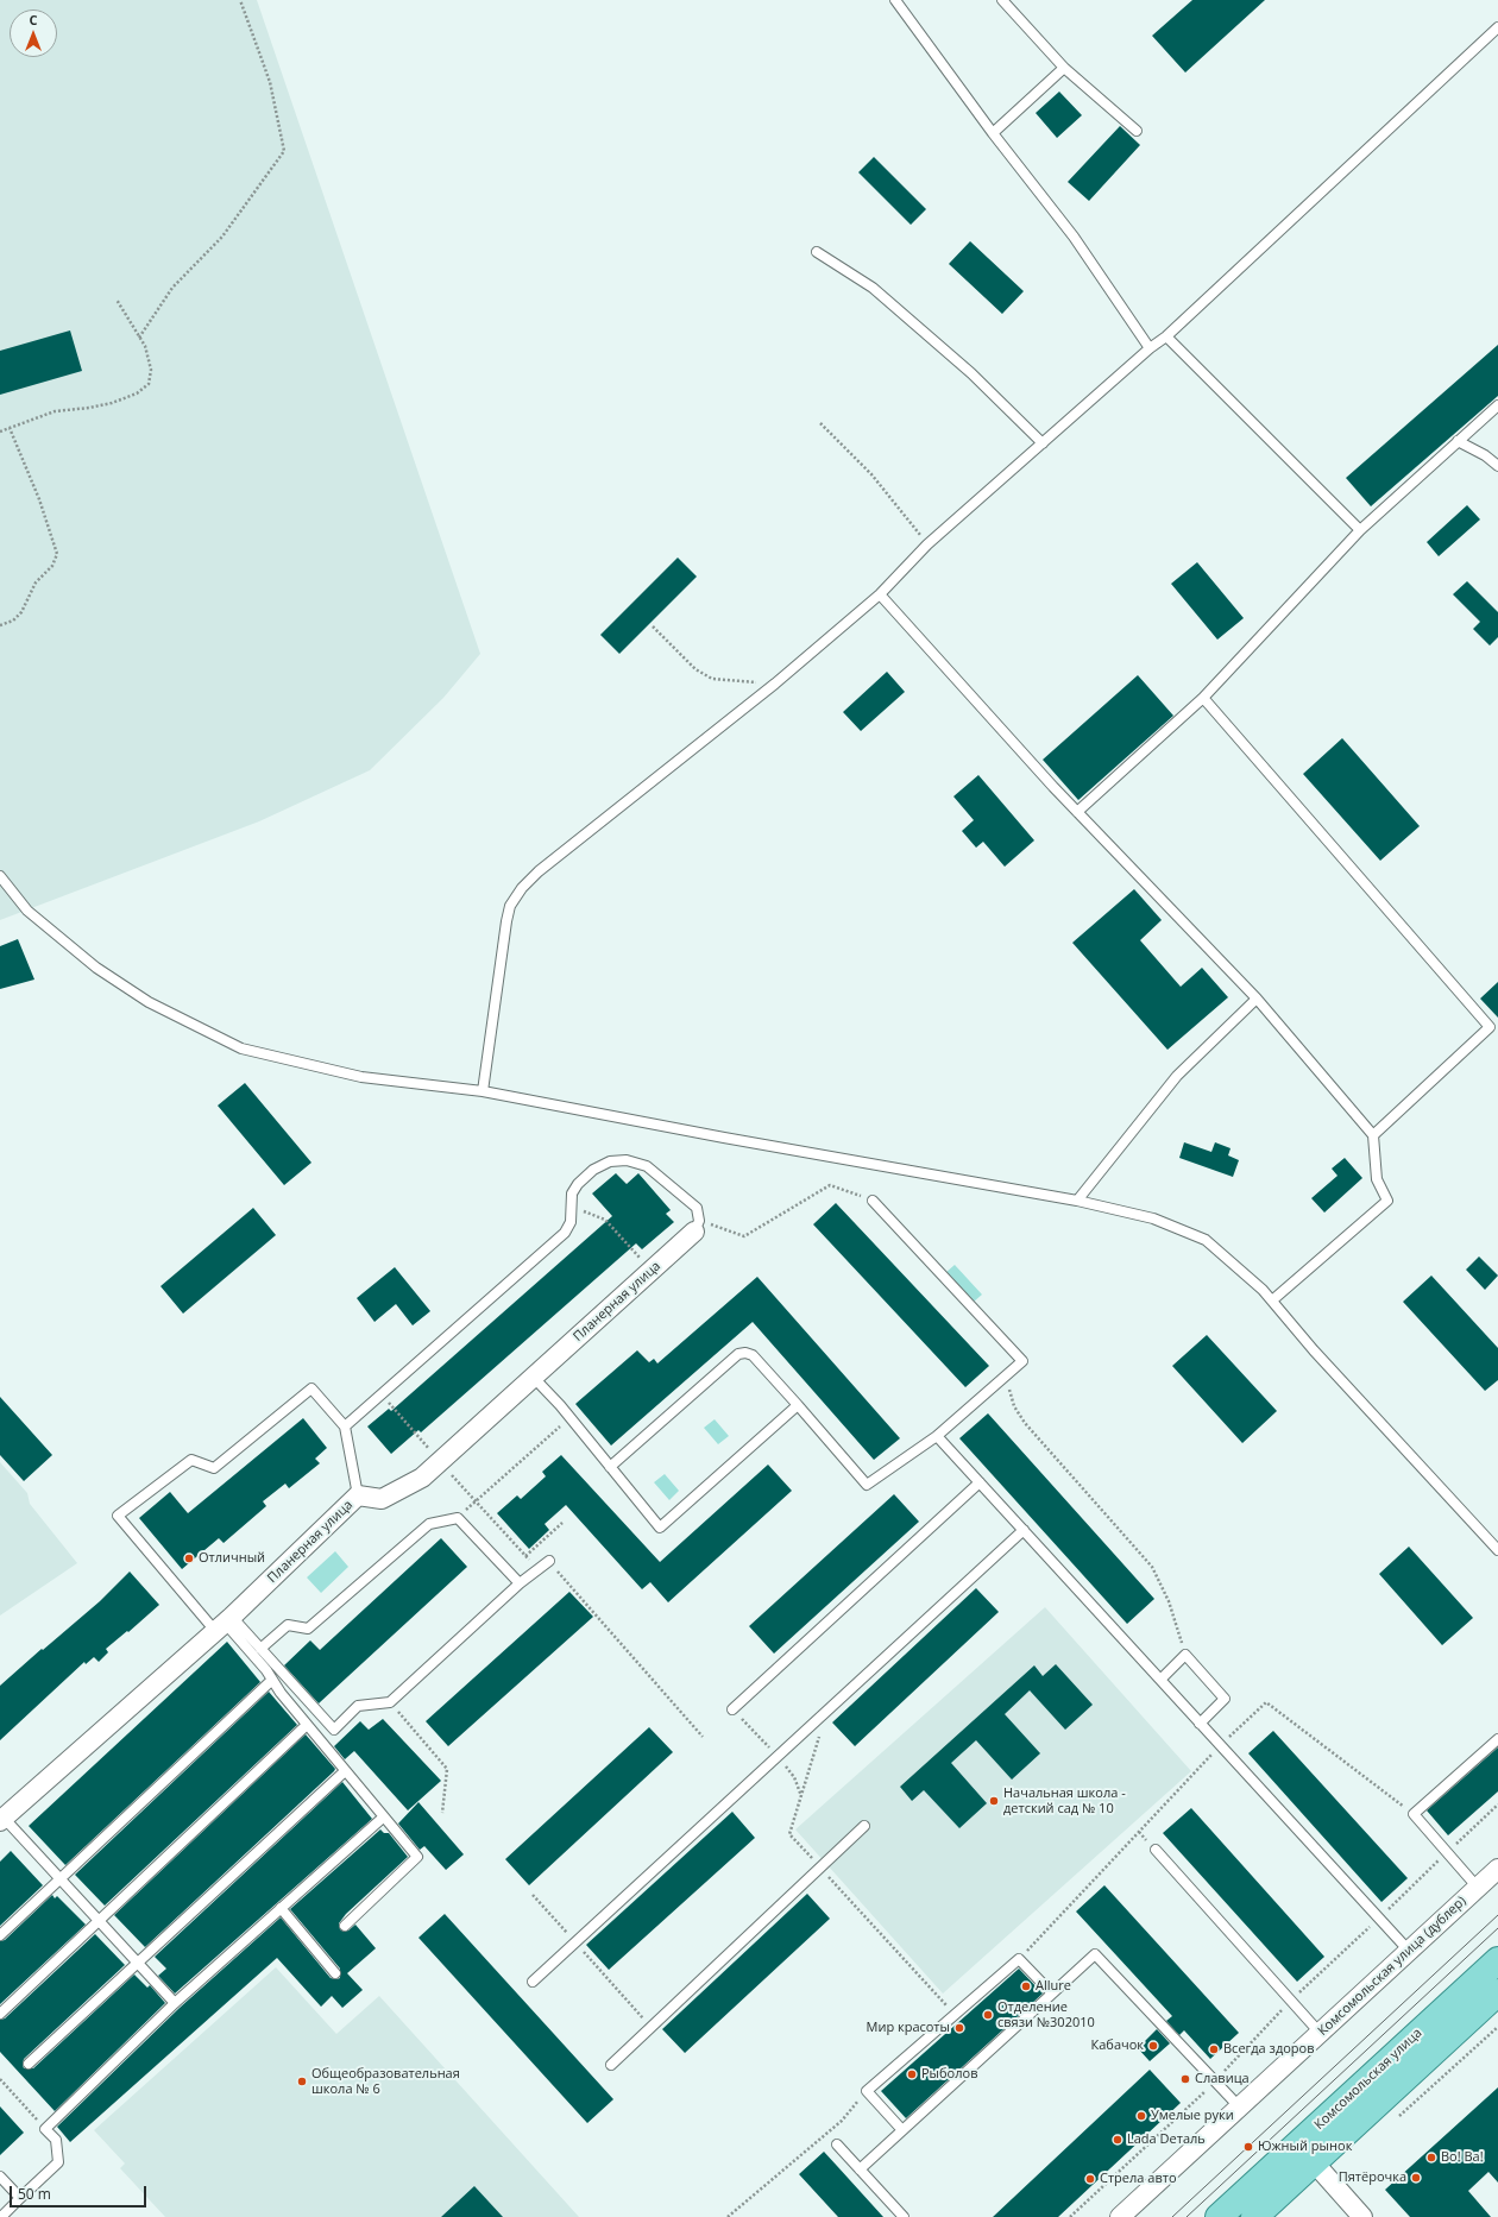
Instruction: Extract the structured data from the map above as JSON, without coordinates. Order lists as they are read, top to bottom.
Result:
{
  "streets": {
    "main road": ["Комсомольская улица"],
    "street": ["Планерная улица", "Комсомольская улица (дублер)"]
  },
  "places": [
    "Отличный",
    "Начальная школа - детский сад № 10",
    "Allure",
    "Отделение связи №302010",
    "Мир красоты",
    "Кабачок",
    "Всегда здоров",
    "Рыболов",
    "Славица",
    "Общеобразовательная школа № 6",
    "Умелые руки",
    "Lada Dеталь",
    "Южный рынок",
    "Во! Ва!",
    "Пятёрочка",
    "Стрела авто"
  ],
  "scale_bar": "50 m",
  "north": "top"
}
